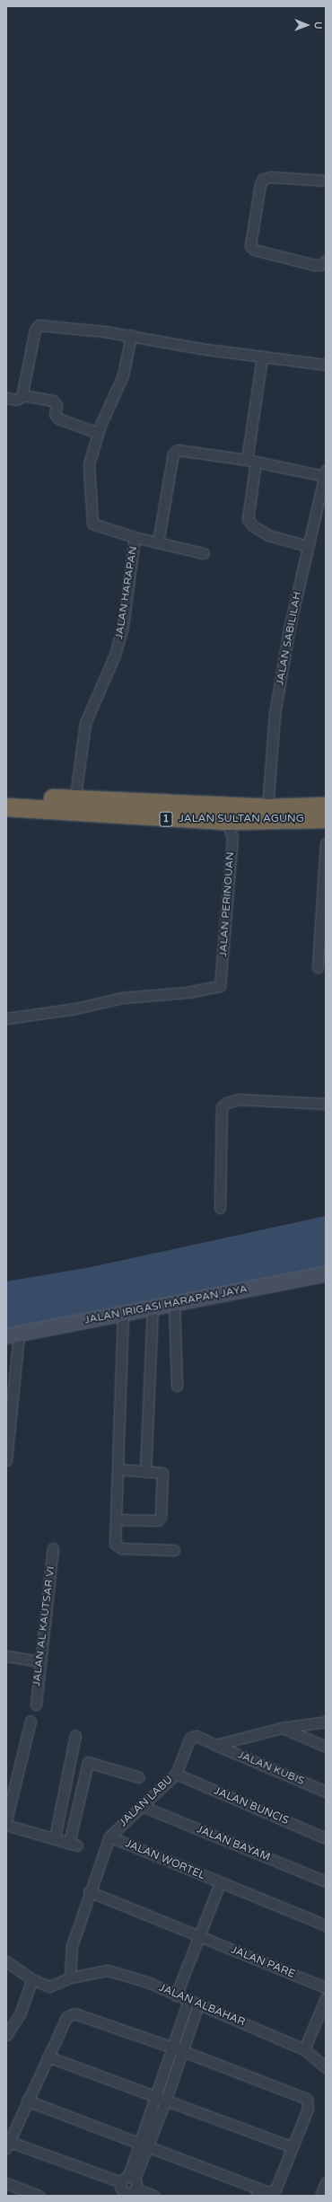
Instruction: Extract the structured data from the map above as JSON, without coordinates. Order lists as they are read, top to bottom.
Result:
{
  "streets": {
    "highway": ["1", "JALAN SULTAN AGUNG"],
    "street": [
      "JALAN HARAPAN",
      "JALAN SABILILAH",
      "JALAN PERINOUAN",
      "JALAN IRIGASI HARAPAN JAYA",
      "JALAN AL KAUTSAR VI",
      "JALAN KUBIS",
      "JALAN LABU",
      "JALAN BUNCIS",
      "JALAN BAYAM",
      "JALAN WORTEL",
      "JALAN PARE",
      "JALAN ALBAHAR"
    ]
  },
  "crossings": [
    ["JALAN HARAPAN", "JALAN SULTAN AGUNG"],
    ["JALAN SABILILAH", "JALAN SULTAN AGUNG"],
    ["JALAN SULTAN AGUNG", "JALAN PERINOUAN"],
    ["JALAN KUBIS", "JALAN LABU"],
    ["JALAN LABU", "JALAN BUNCIS"],
    ["JALAN LABU", "JALAN BAYAM"],
    ["JALAN LABU", "JALAN WORTEL"],
    ["JALAN LABU", "JALAN PARE"],
    ["JALAN LABU", "JALAN ALBAHAR"]
  ],
  "north": "right"
}
